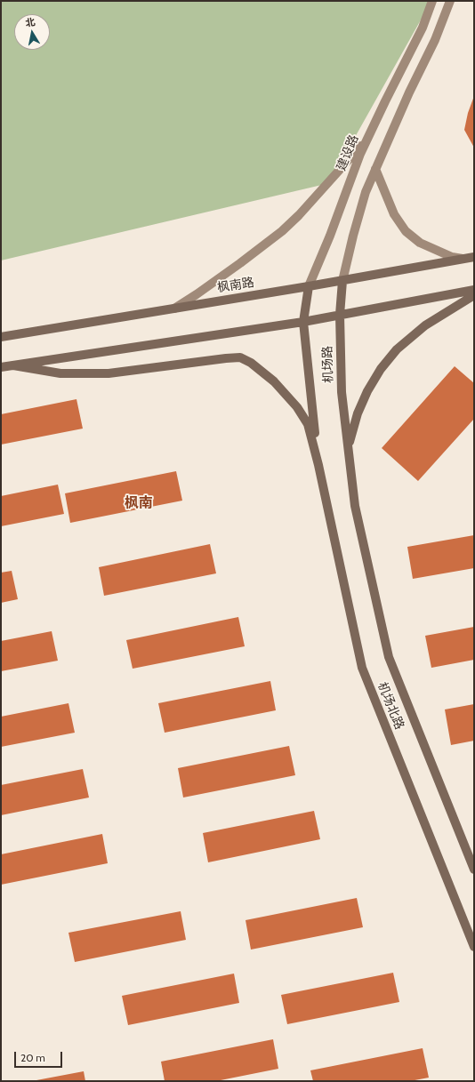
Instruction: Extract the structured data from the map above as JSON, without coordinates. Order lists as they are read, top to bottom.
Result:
{
  "streets": {
    "main road": [
      "建设路",
      "枫南路",
      "机场路",
      "机场北路"
    ]
  },
  "crossings": [
    ["建设路", "枫南路"],
    ["建设路", "机场路"],
    ["枫南路", "机场路"],
    ["机场路", "机场北路"]
  ],
  "districts": ["枫南"],
  "scale_bar": "20 m",
  "north": "top"
}
